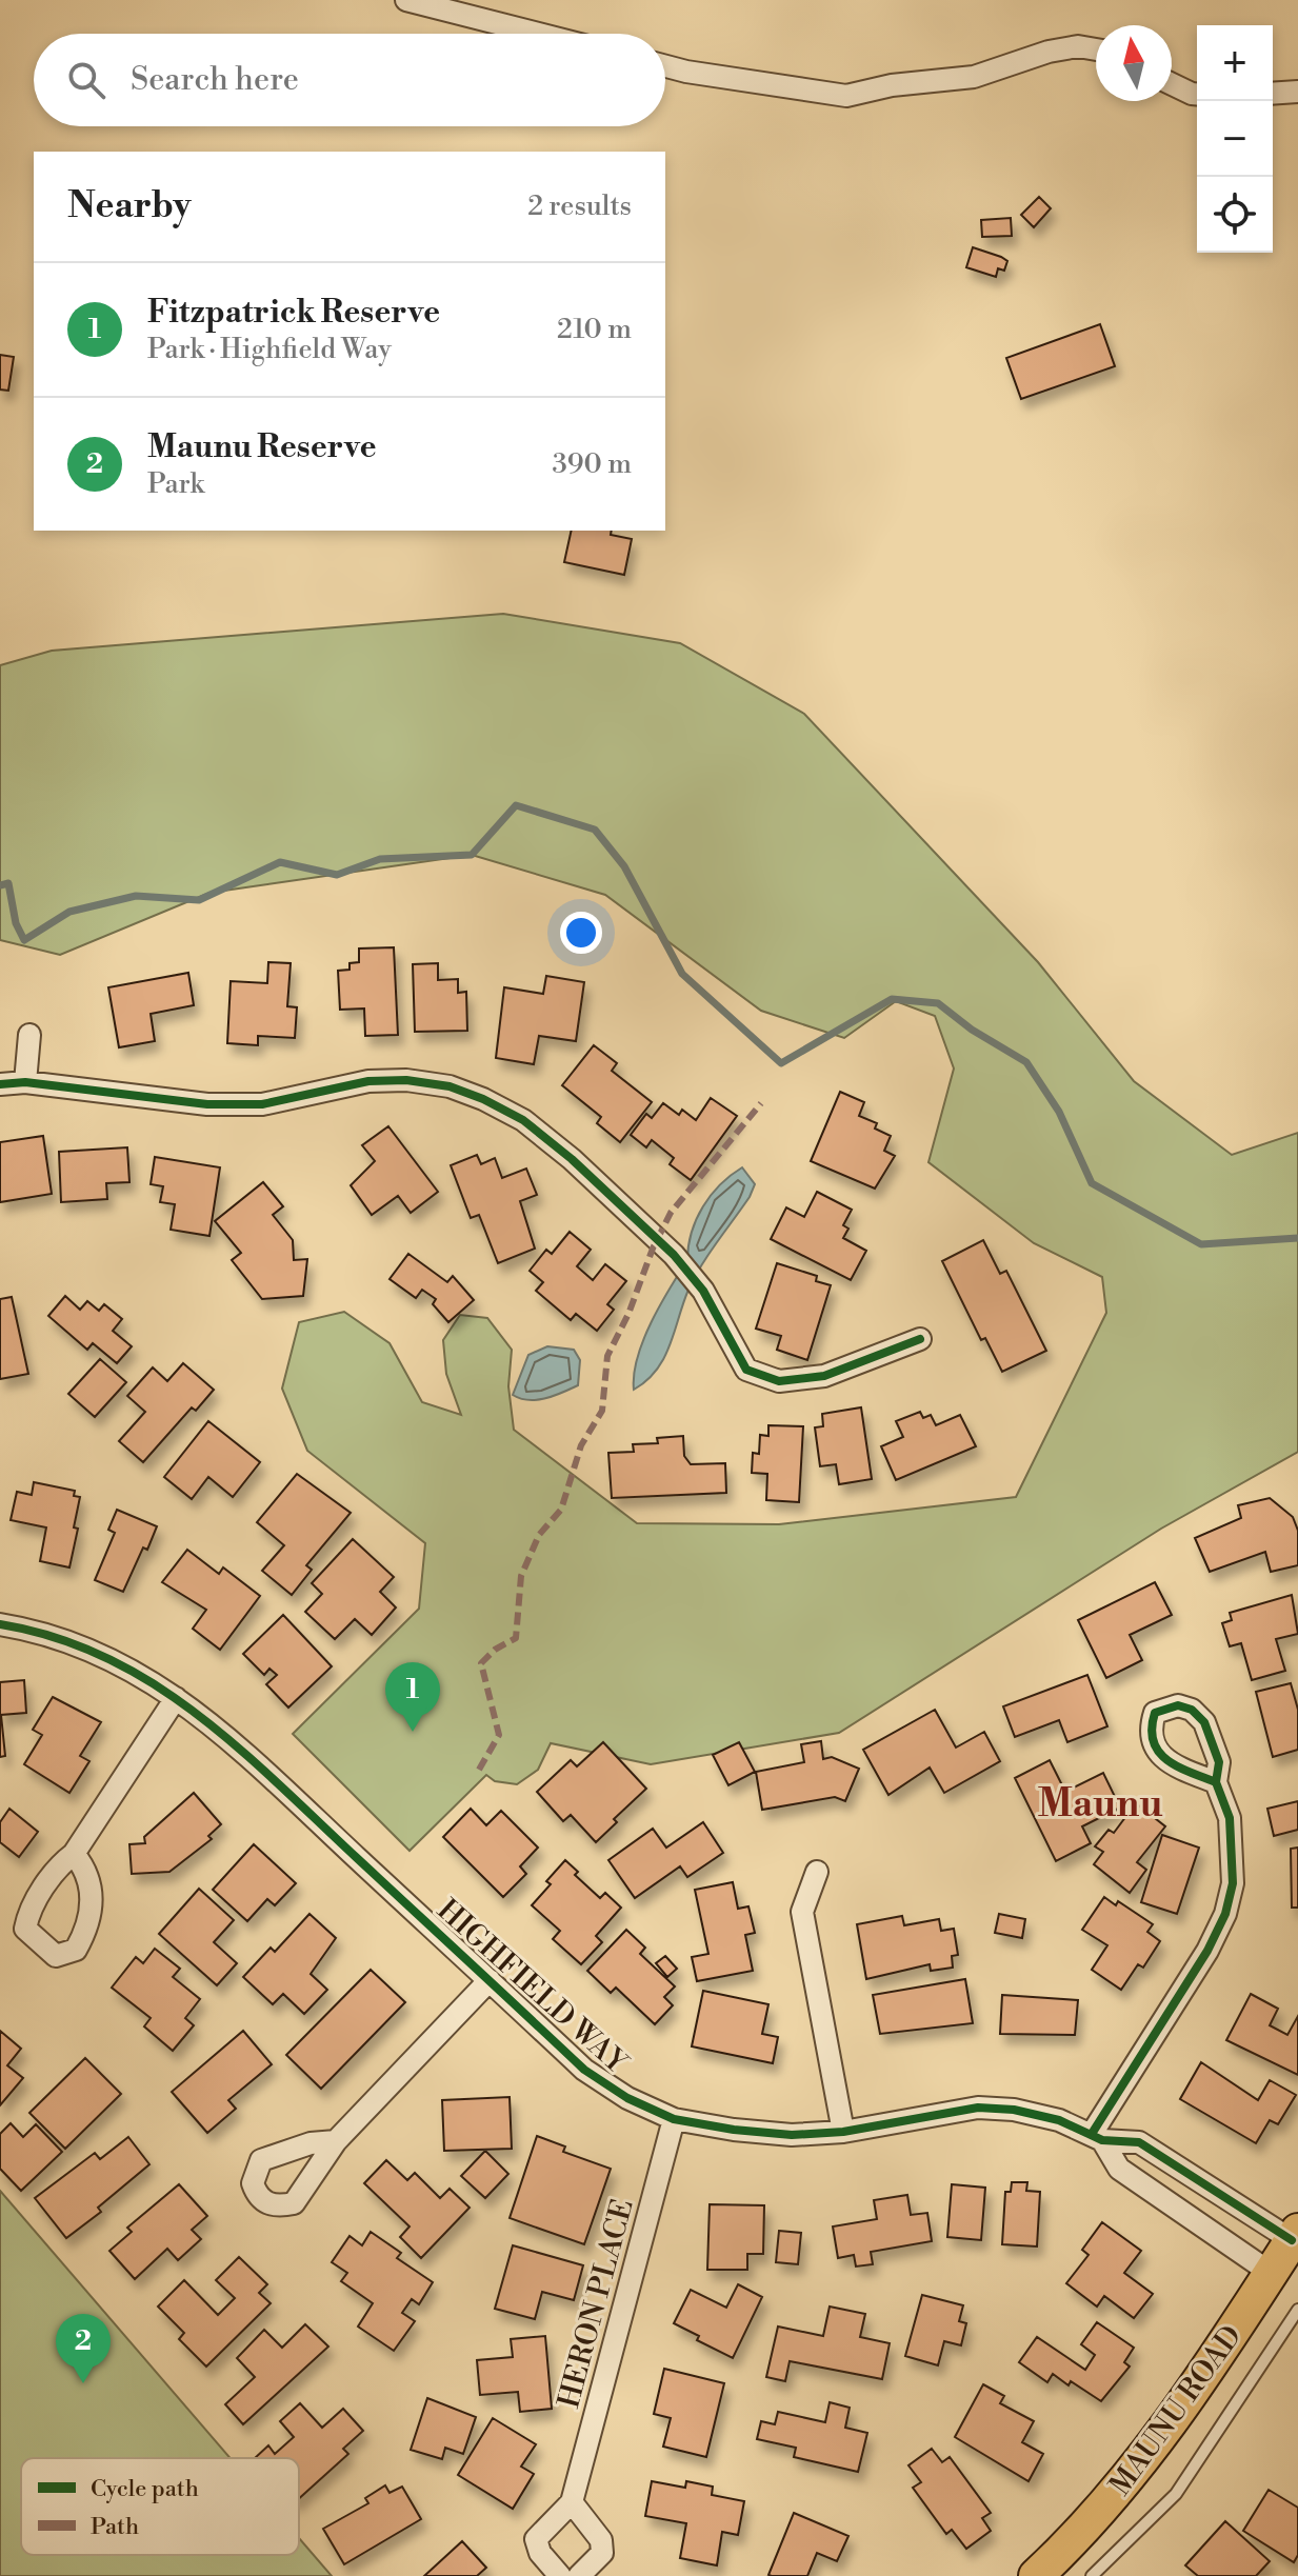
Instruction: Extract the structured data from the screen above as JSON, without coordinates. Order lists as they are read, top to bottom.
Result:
{
  "streets": {
    "main road": ["MAUNU ROAD"],
    "street": ["HIGHFIELD WAY", "HERON PLACE"]
  },
  "crossings": [
    ["HIGHFIELD WAY", "HERON PLACE"],
    ["HIGHFIELD WAY", "MAUNU ROAD"]
  ],
  "districts": ["Maunu"],
  "legend": ["Cycle path", "Path"],
  "north": "top",
  "page": {
    "map_buttons": ["+", "−"],
    "search": "Search here",
    "heading": ["Nearby", "2 results"],
    "list": [
      {
        "mark": "1",
        "name": "Fitzpatrick Reserve",
        "note": "Park · Highfield Way",
        "value": "210 m"
      },
      {
        "mark": "2",
        "name": "Maunu Reserve",
        "note": "Park",
        "value": "390 m"
      }
    ],
    "pins": ["1", "2"]
  }
}
